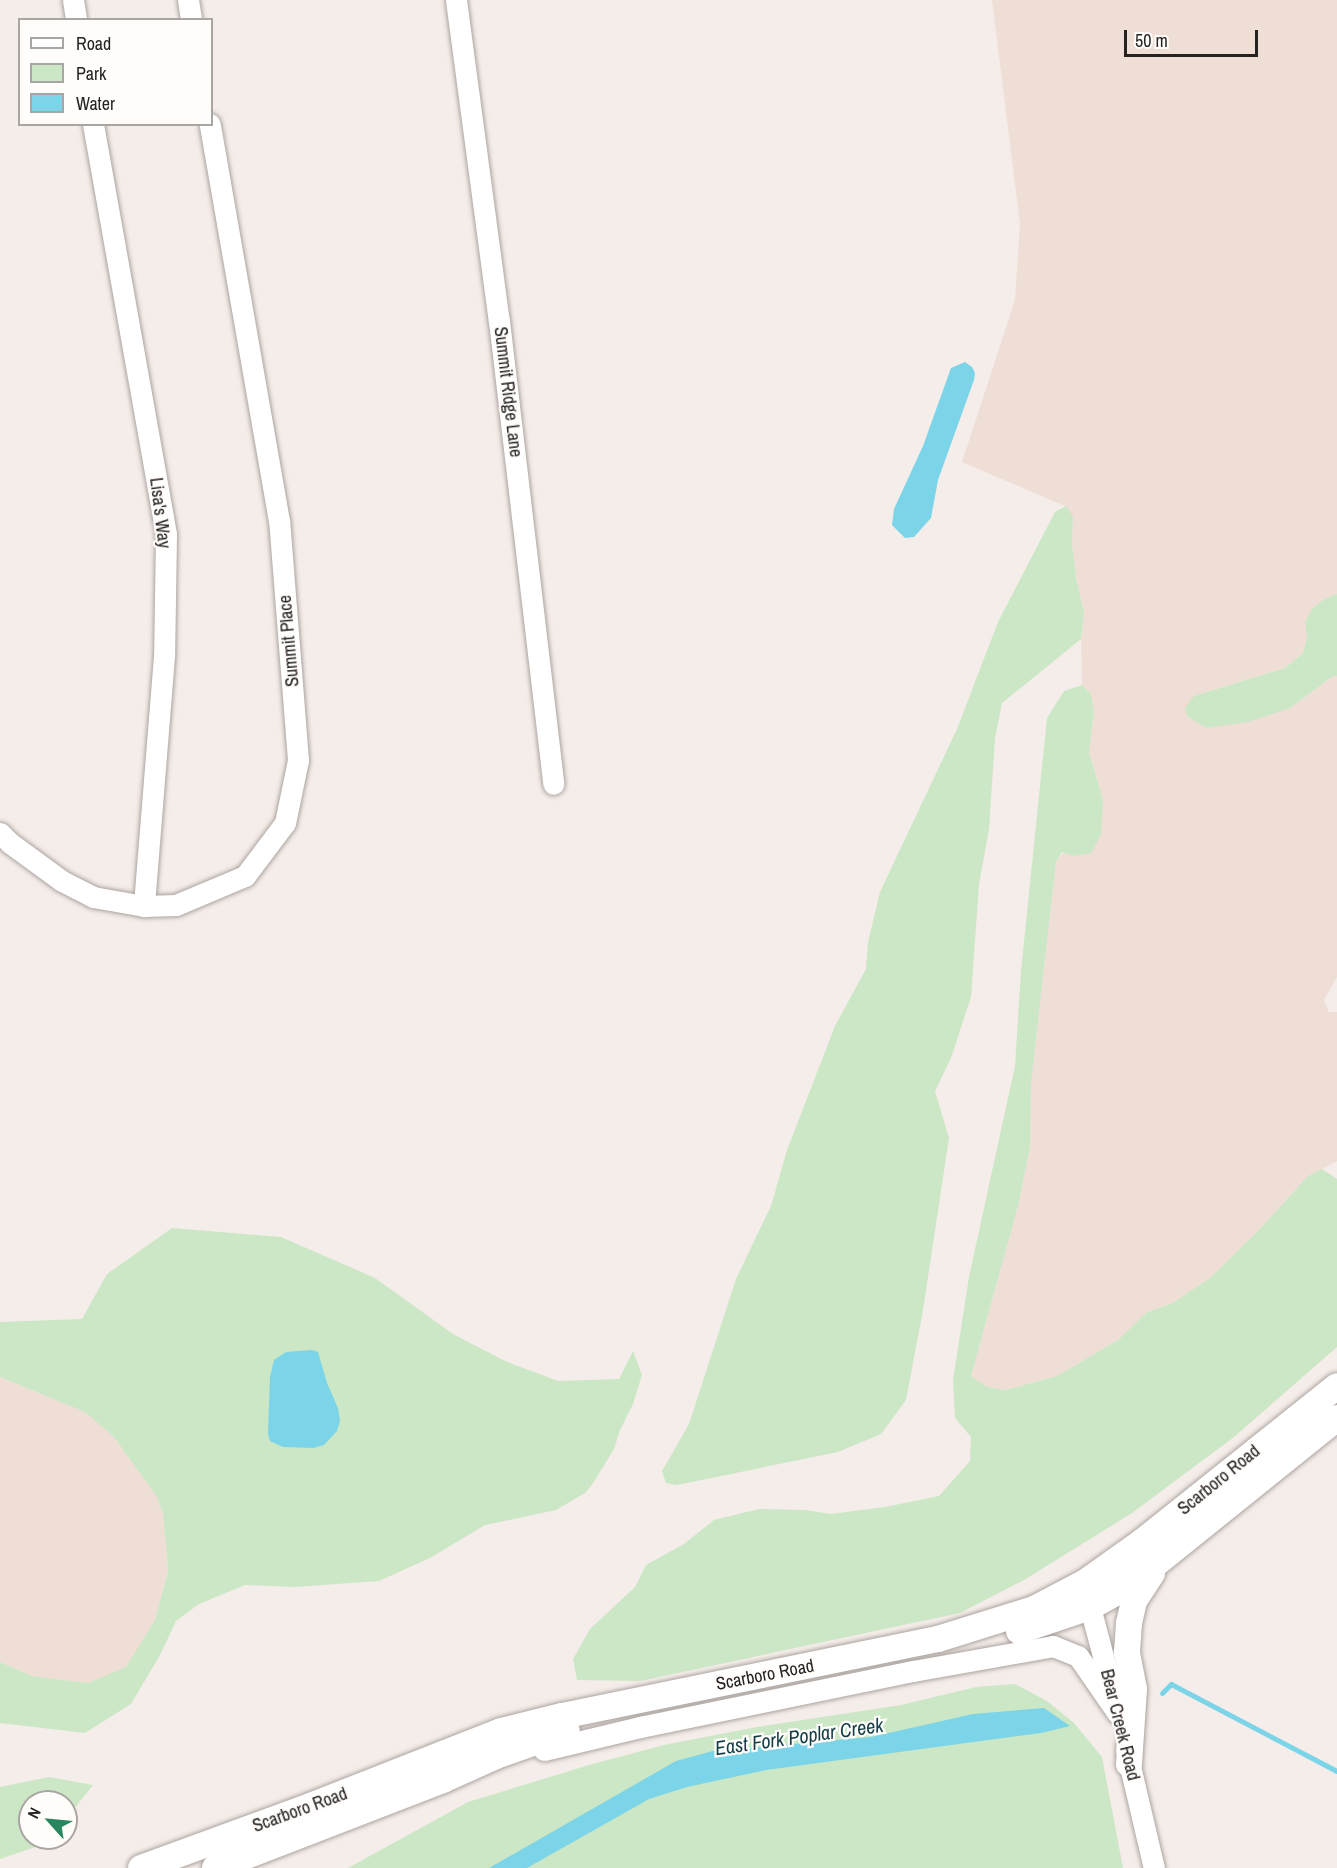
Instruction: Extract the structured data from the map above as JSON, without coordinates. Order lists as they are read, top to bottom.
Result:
{
  "streets": {
    "main road": ["Scarboro Road"],
    "street": [
      "Summit Ridge Lane",
      "Lisa's Way",
      "Summit Place",
      "Bear Creek Road"
    ]
  },
  "crossings": [
    ["Lisa's Way", "Summit Place"],
    ["Scarboro Road", "Bear Creek Road"]
  ],
  "water": ["East Fork Poplar Creek"],
  "legend": ["Road", "Park", "Water"],
  "scale_bar": "50 m",
  "north": "top left"
}
